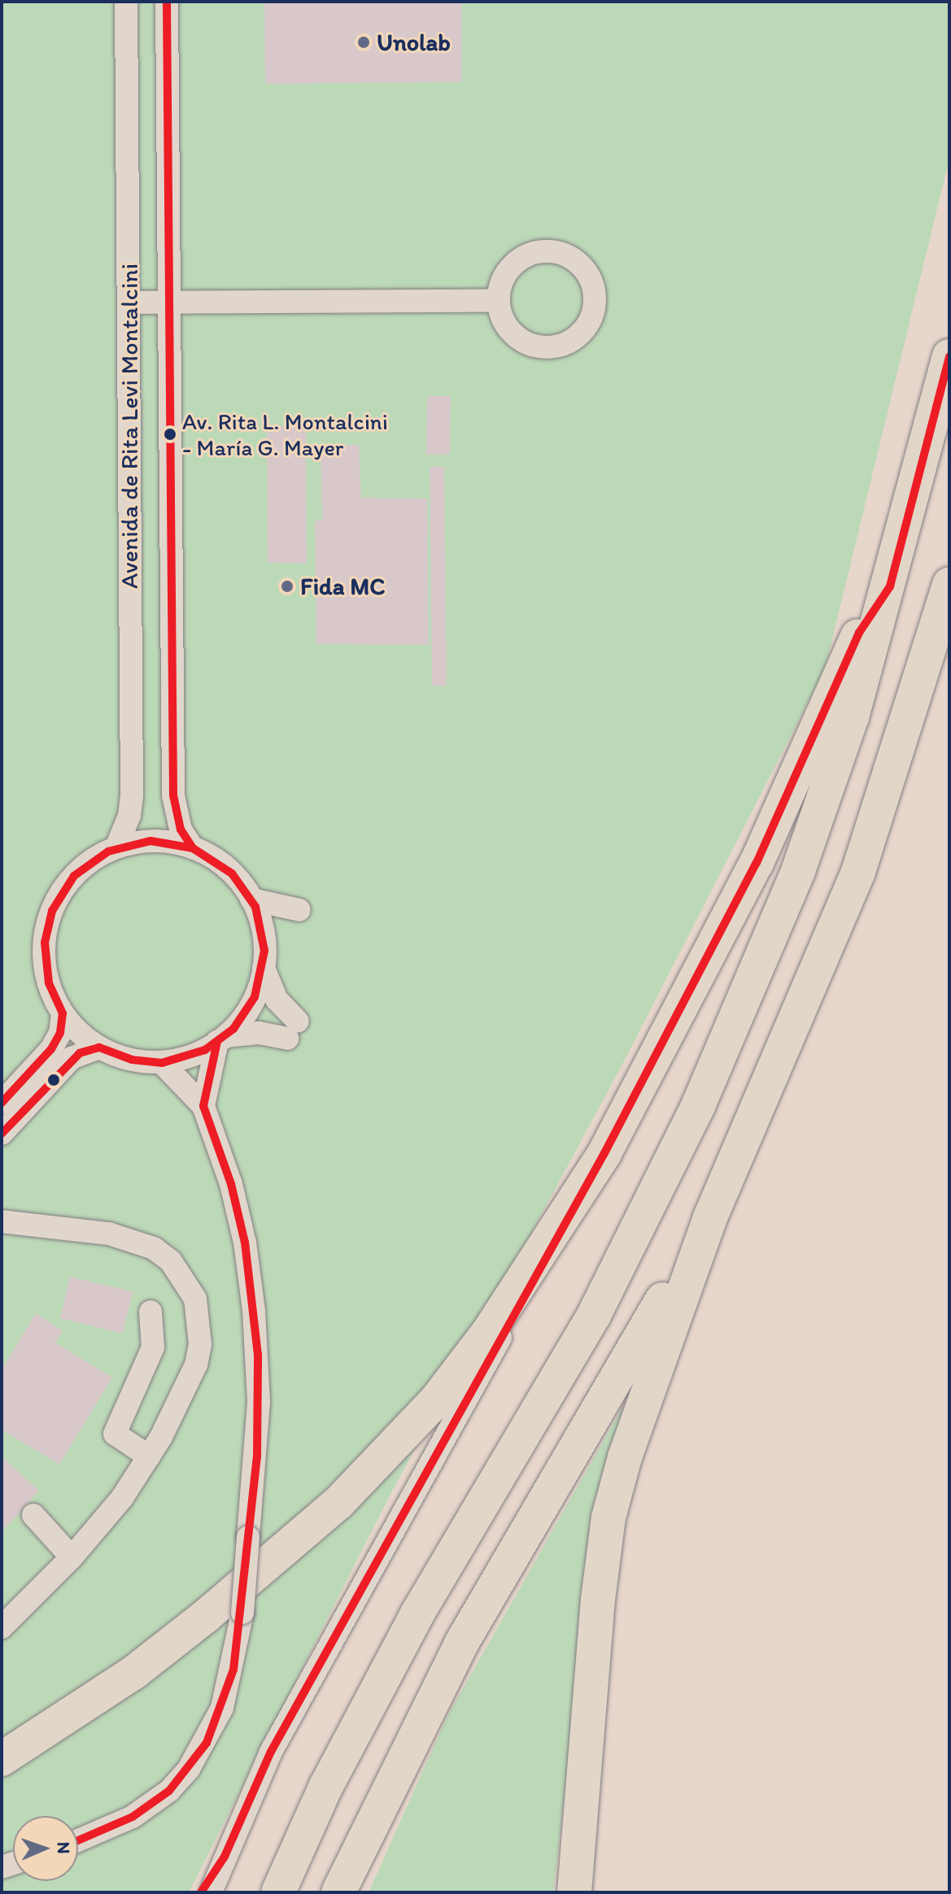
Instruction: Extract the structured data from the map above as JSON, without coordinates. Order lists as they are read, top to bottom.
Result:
{
  "streets": {
    "street": ["Avenida de Rita Levi Montalcini"]
  },
  "places": ["Unolab", "Av. Rita L. Montalcini - María G. Mayer", "Fida MC"],
  "north": "right"
}
